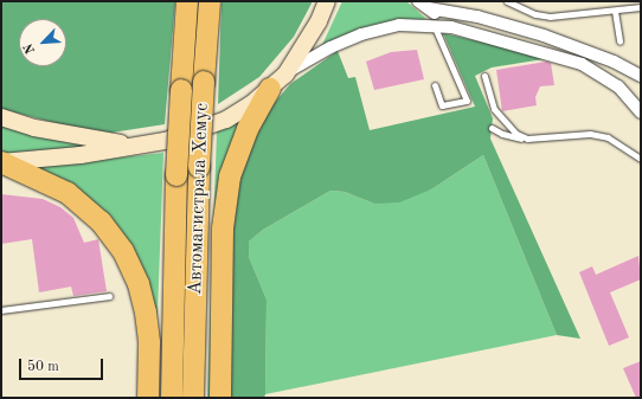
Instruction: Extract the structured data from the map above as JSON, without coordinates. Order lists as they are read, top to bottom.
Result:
{
  "streets": {
    "highway": ["Автомагистрала Хемус"]
  },
  "scale_bar": "50 m",
  "north": "bottom left"
}
